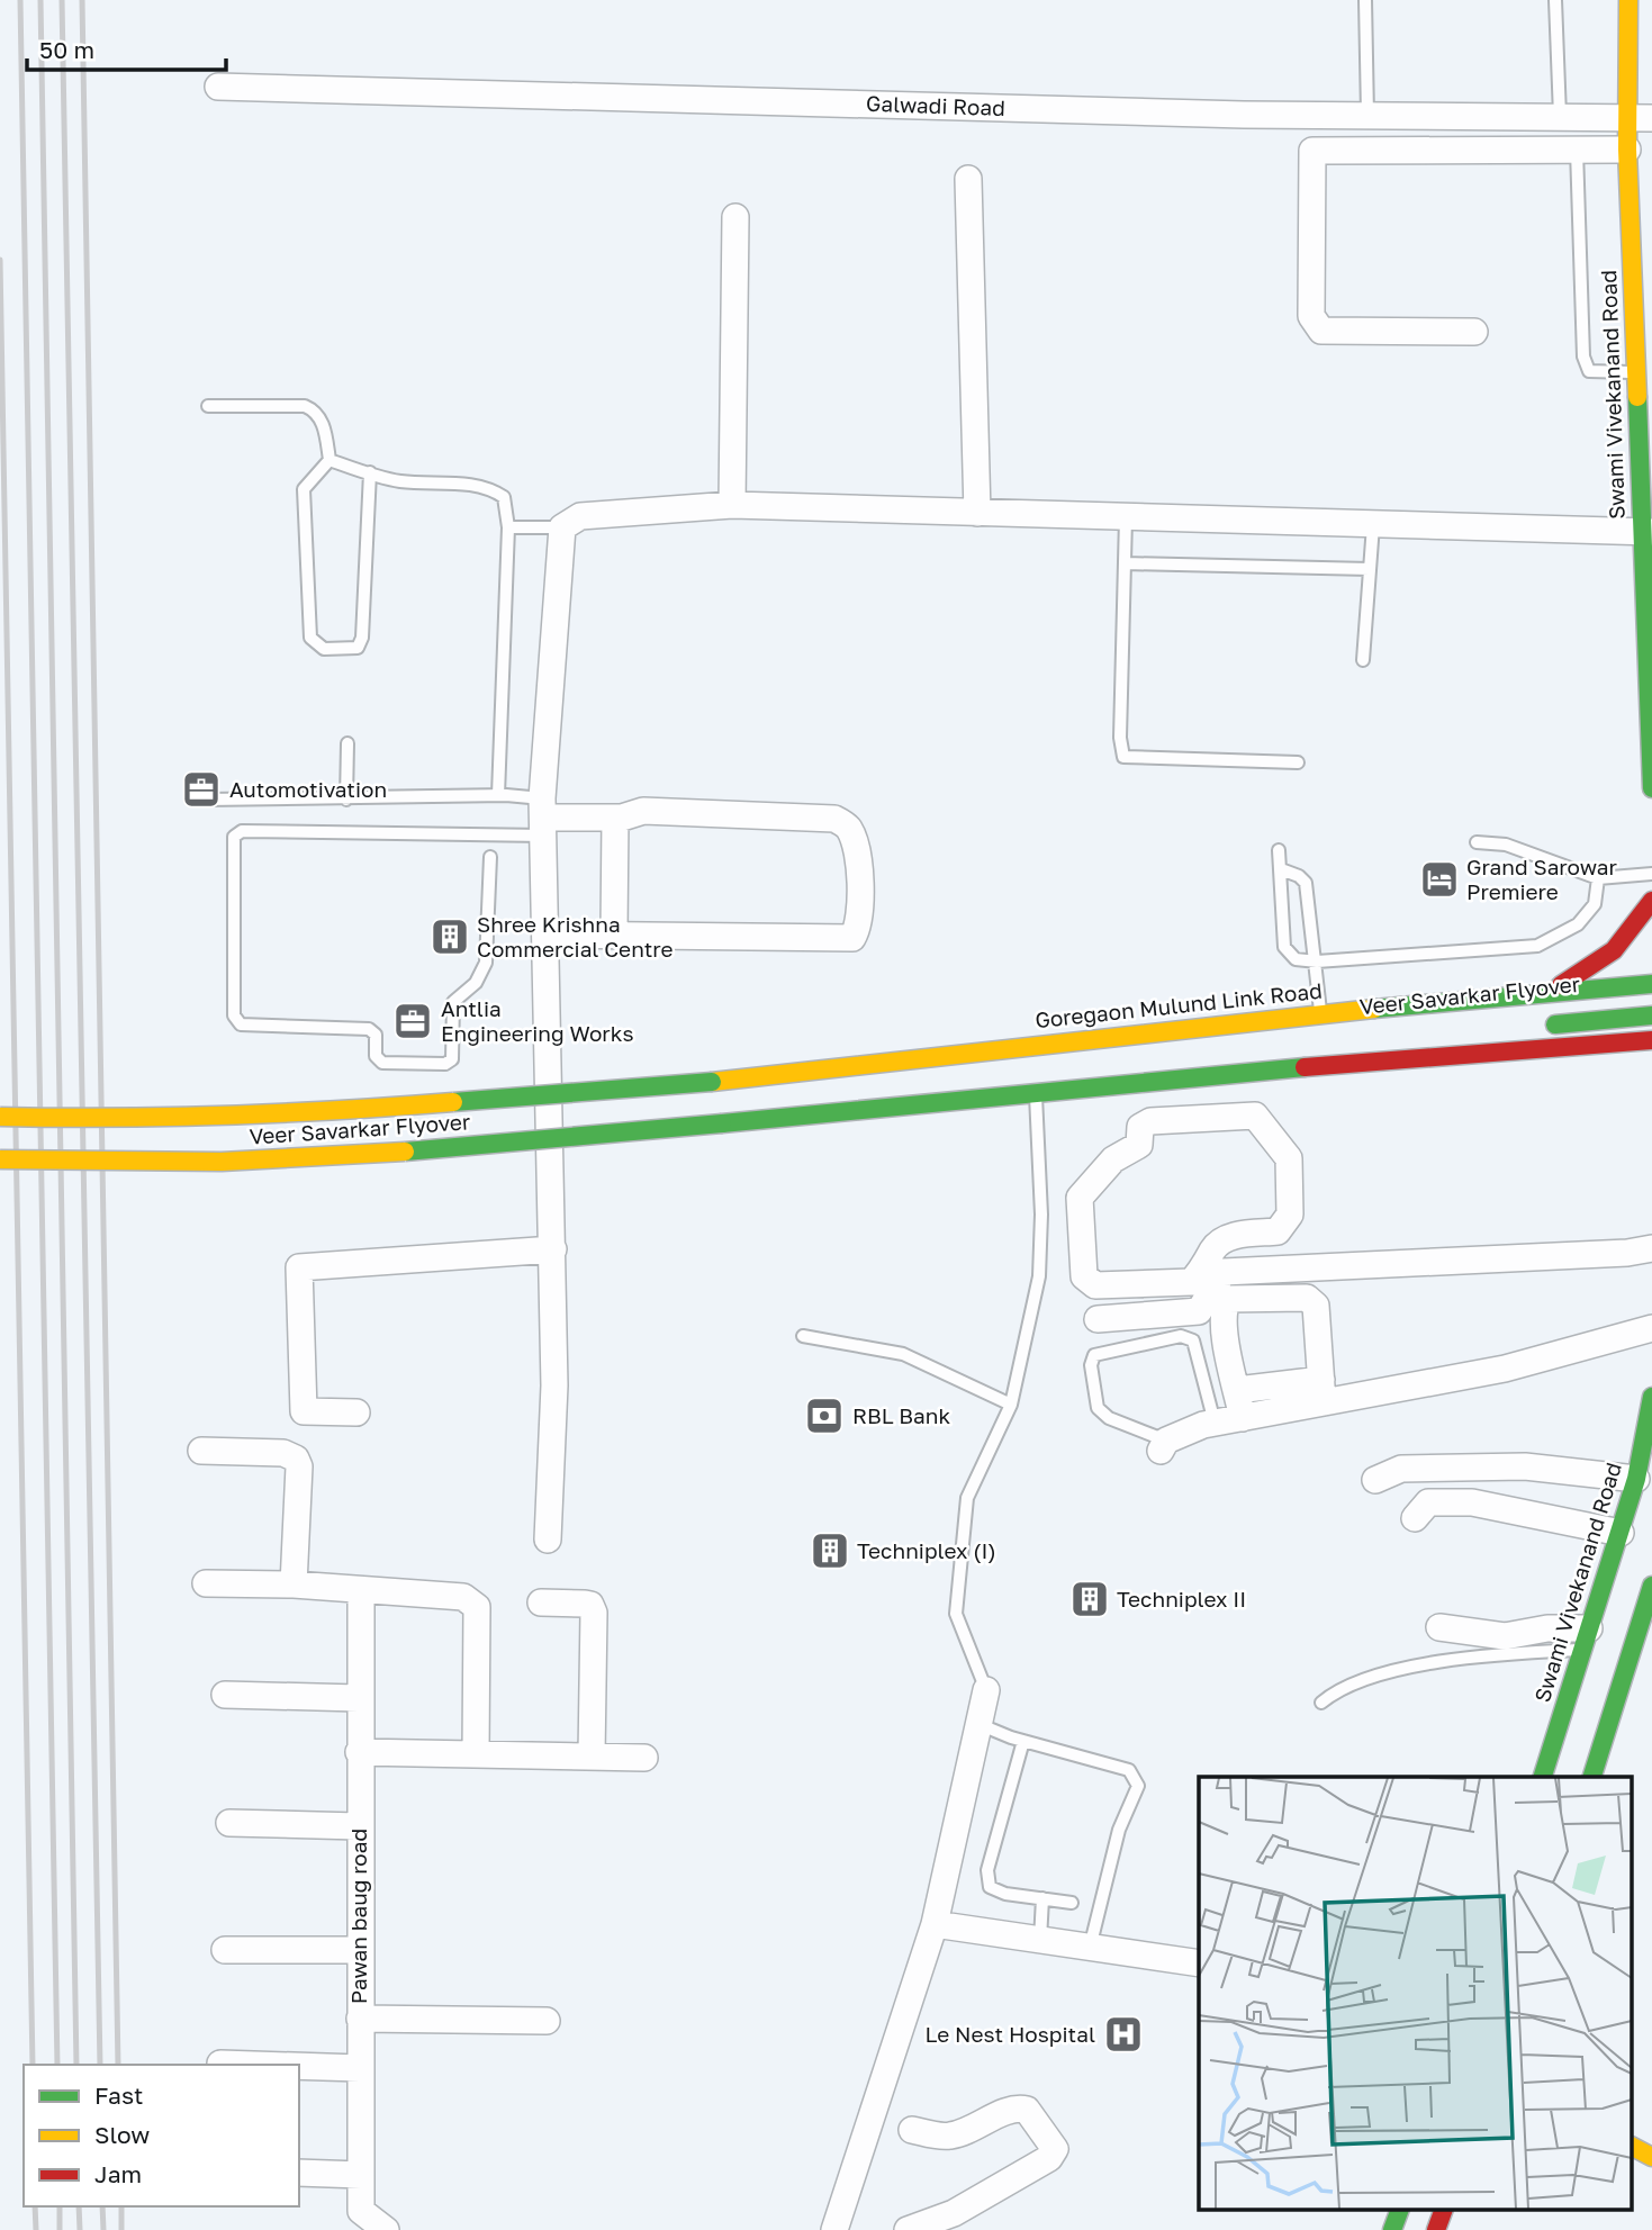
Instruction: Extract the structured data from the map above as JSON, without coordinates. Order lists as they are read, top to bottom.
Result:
{
  "streets": {
    "main road": ["Swami Vivekanand Road", "Veer Savarkar Flyover", "Goregaon Mulund Link Road"],
    "street": ["Galwadi Road", "Pawan baug road"]
  },
  "crossings": [
    ["Galwadi Road", "Swami Vivekanand Road"],
    ["Veer Savarkar Flyover", "Goregaon Mulund Link Road"]
  ],
  "places": {
    "office": ["Automotivation", "Antlia Engineering Works"],
    "hotel": ["Grand Sarowar Premiere"],
    "building": ["Shree Krishna Commercial Centre", "Techniplex (I)", "Techniplex II"],
    "bank": ["RBL Bank"],
    "hospital": ["Le Nest Hospital"]
  },
  "legend": ["Fast", "Slow", "Jam"],
  "scale_bar": "50 m"
}
